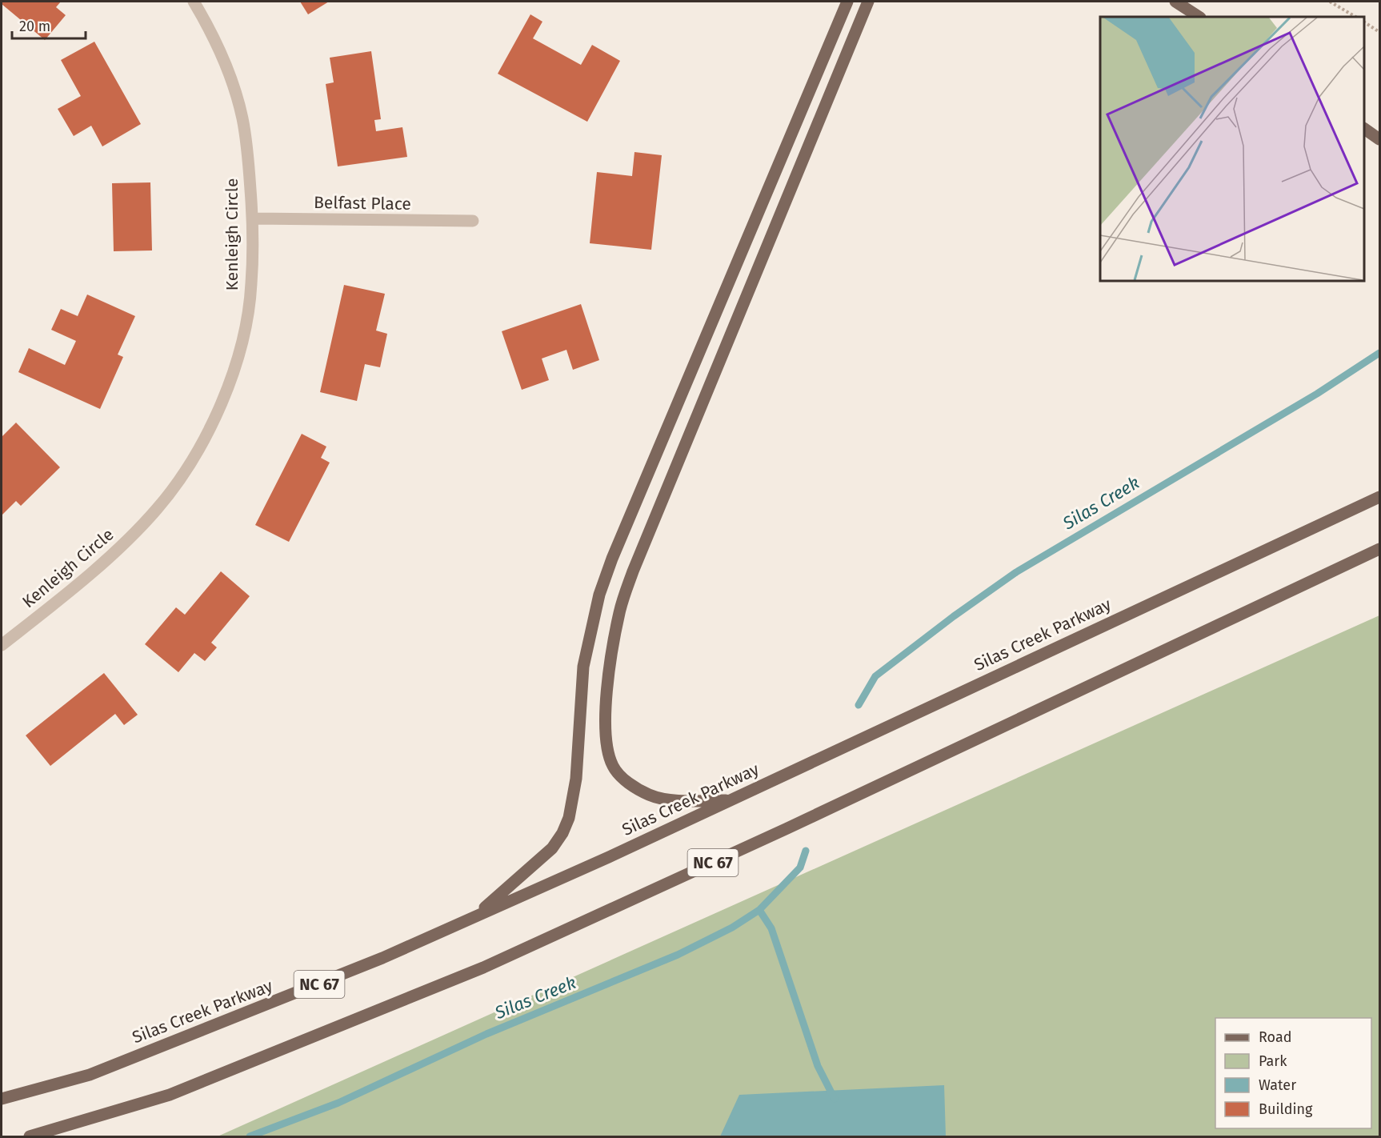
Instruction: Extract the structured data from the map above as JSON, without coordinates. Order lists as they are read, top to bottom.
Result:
{
  "streets": {
    "main road": ["Silas Creek Parkway", "NC 67"],
    "street": ["Belfast Place", "Kenleigh Circle"]
  },
  "crossings": [
    ["Belfast Place", "Kenleigh Circle"]
  ],
  "water": ["Silas Creek"],
  "legend": [
    "Road",
    "Park",
    "Water",
    "Building"
  ],
  "scale_bar": "20 m"
}
